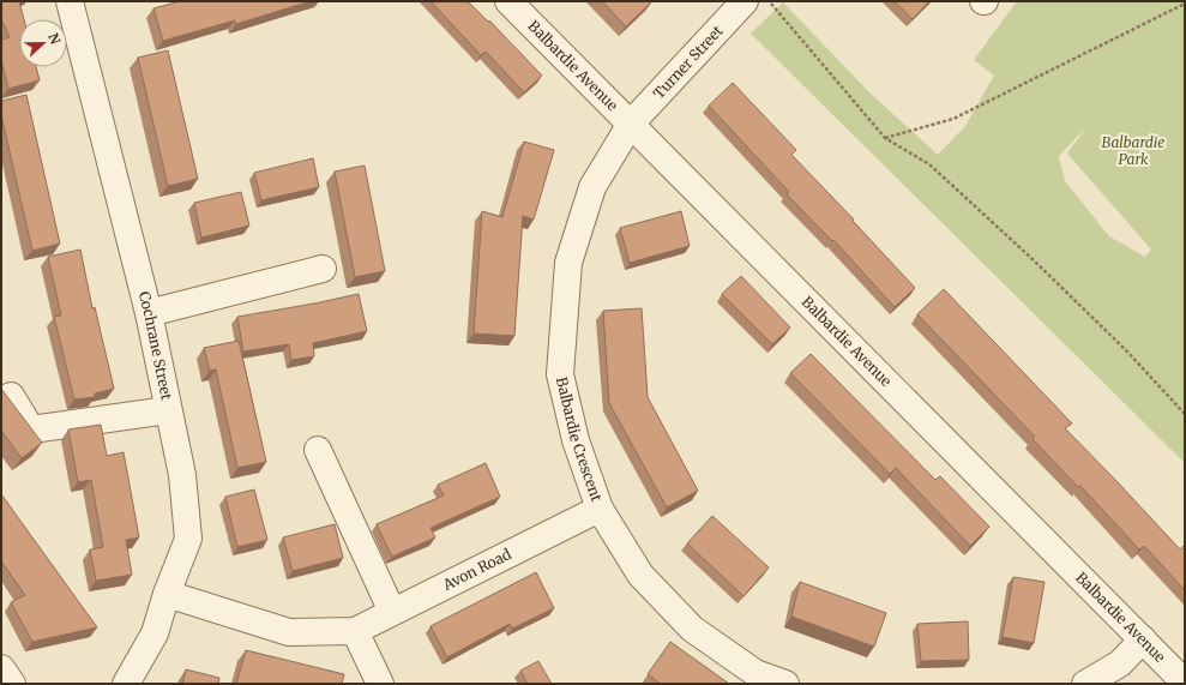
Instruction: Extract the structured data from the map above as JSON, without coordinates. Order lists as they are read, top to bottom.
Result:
{
  "streets": {
    "street": [
      "Turner Street",
      "Balbardie Avenue",
      "Cochrane Street",
      "Balbardie Crescent",
      "Avon Road"
    ]
  },
  "crossings": [
    ["Turner Street", "Balbardie Avenue"],
    ["Turner Street", "Balbardie Crescent"],
    ["Balbardie Avenue", "Balbardie Crescent"],
    ["Cochrane Street", "Avon Road"],
    ["Balbardie Crescent", "Avon Road"]
  ],
  "parks": ["Balbardie Park"],
  "north": "right"
}
